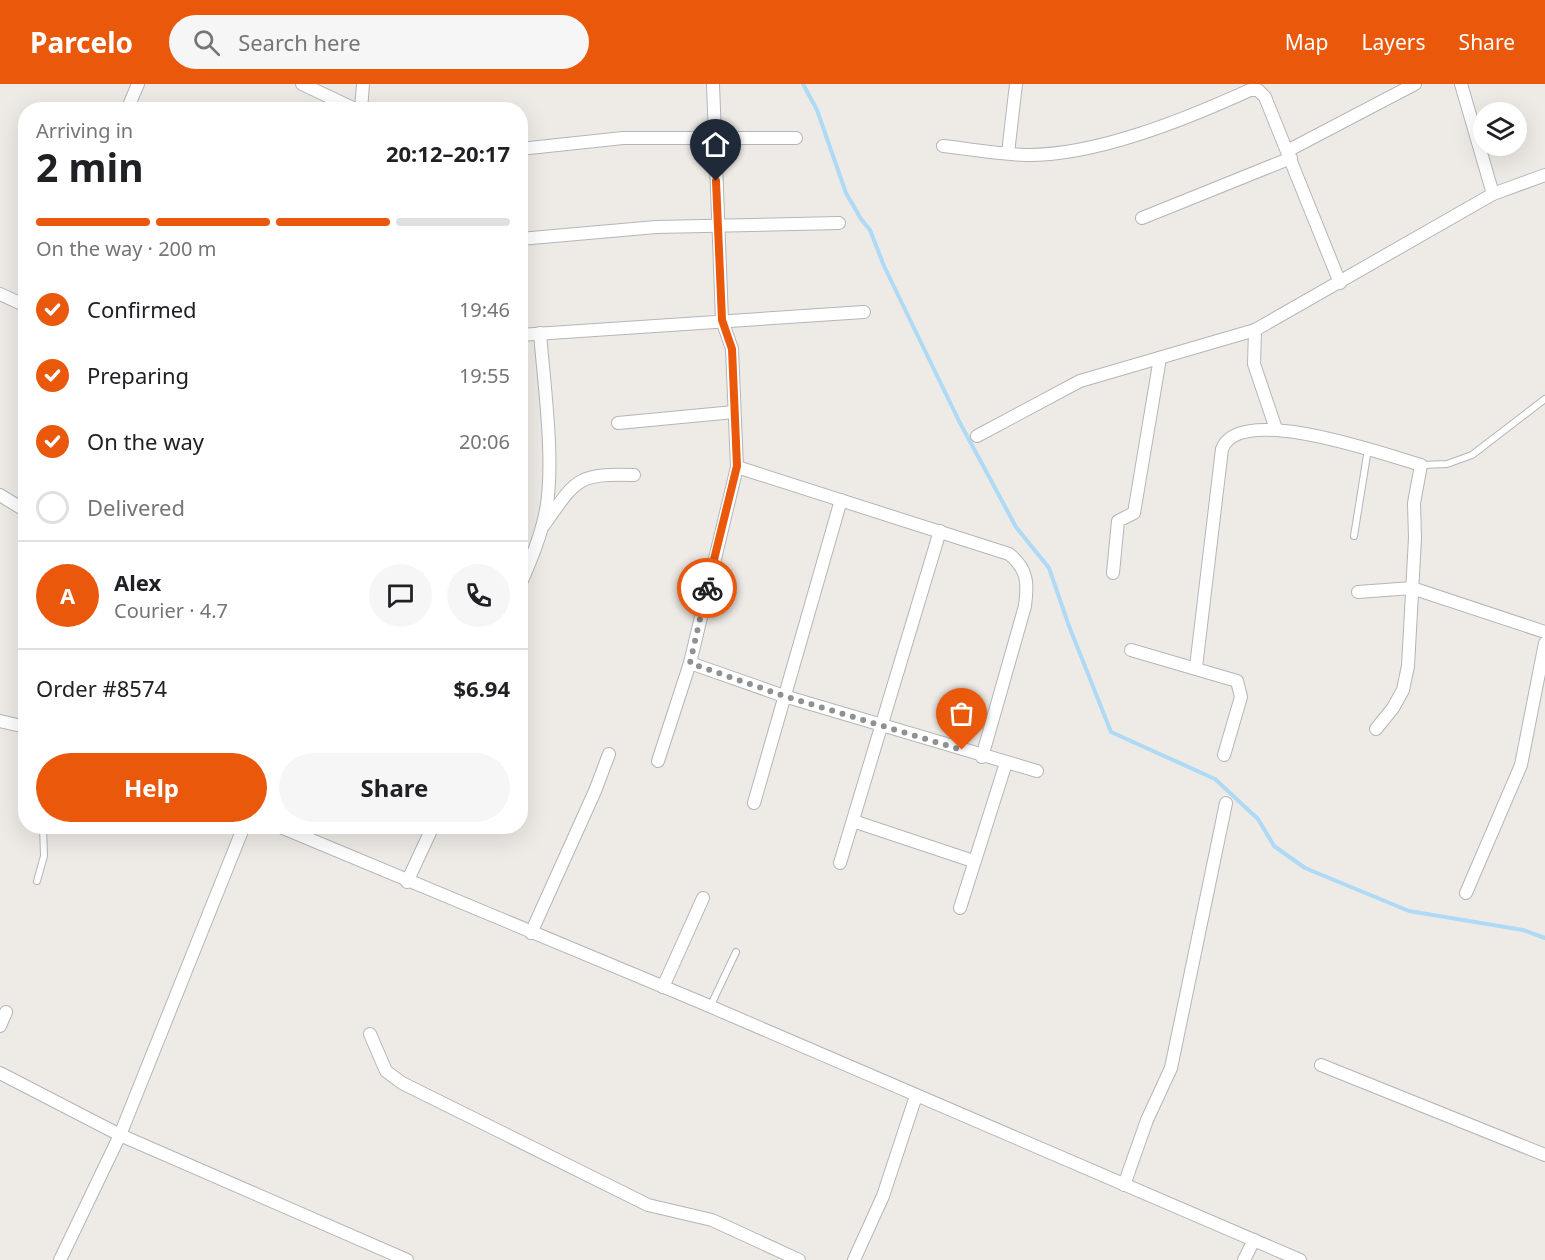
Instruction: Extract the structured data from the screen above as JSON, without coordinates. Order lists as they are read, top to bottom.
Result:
{
  "page": {
    "header": "Parcelo",
    "search": "Search here",
    "nav": ["Map", "Layers", "Share"],
    "heading": ["2 min", "Arriving in", "20:12–20:17"],
    "panel": [
      "Alex",
      "Courier · 4.7",
      "Order #8574",
      "$6.94"
    ],
    "bar": "On the way · 200 m",
    "list": [
      ["Confirmed", "19:46"],
      ["Preparing", "19:55"],
      ["On the way", "20:06"],
      "Delivered"
    ],
    "round": "A",
    "buttons": ["Help", "Share"]
  }
}
